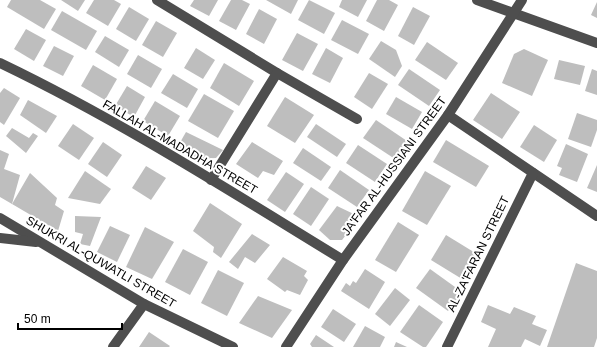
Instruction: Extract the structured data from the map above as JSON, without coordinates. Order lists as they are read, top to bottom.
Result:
{
  "streets": {
    "street": [
      "FALLAH AL-MADADHA STREET",
      "JA'FAR AL-HUSSIANI STREET",
      "AL-ZA'FARAN STREET",
      "SHUKRI AL-QUWATLI STREET"
    ]
  },
  "crossings": [
    ["FALLAH AL-MADADHA STREET", "JA'FAR AL-HUSSIANI STREET"]
  ],
  "scale_bar": "50 m"
}
